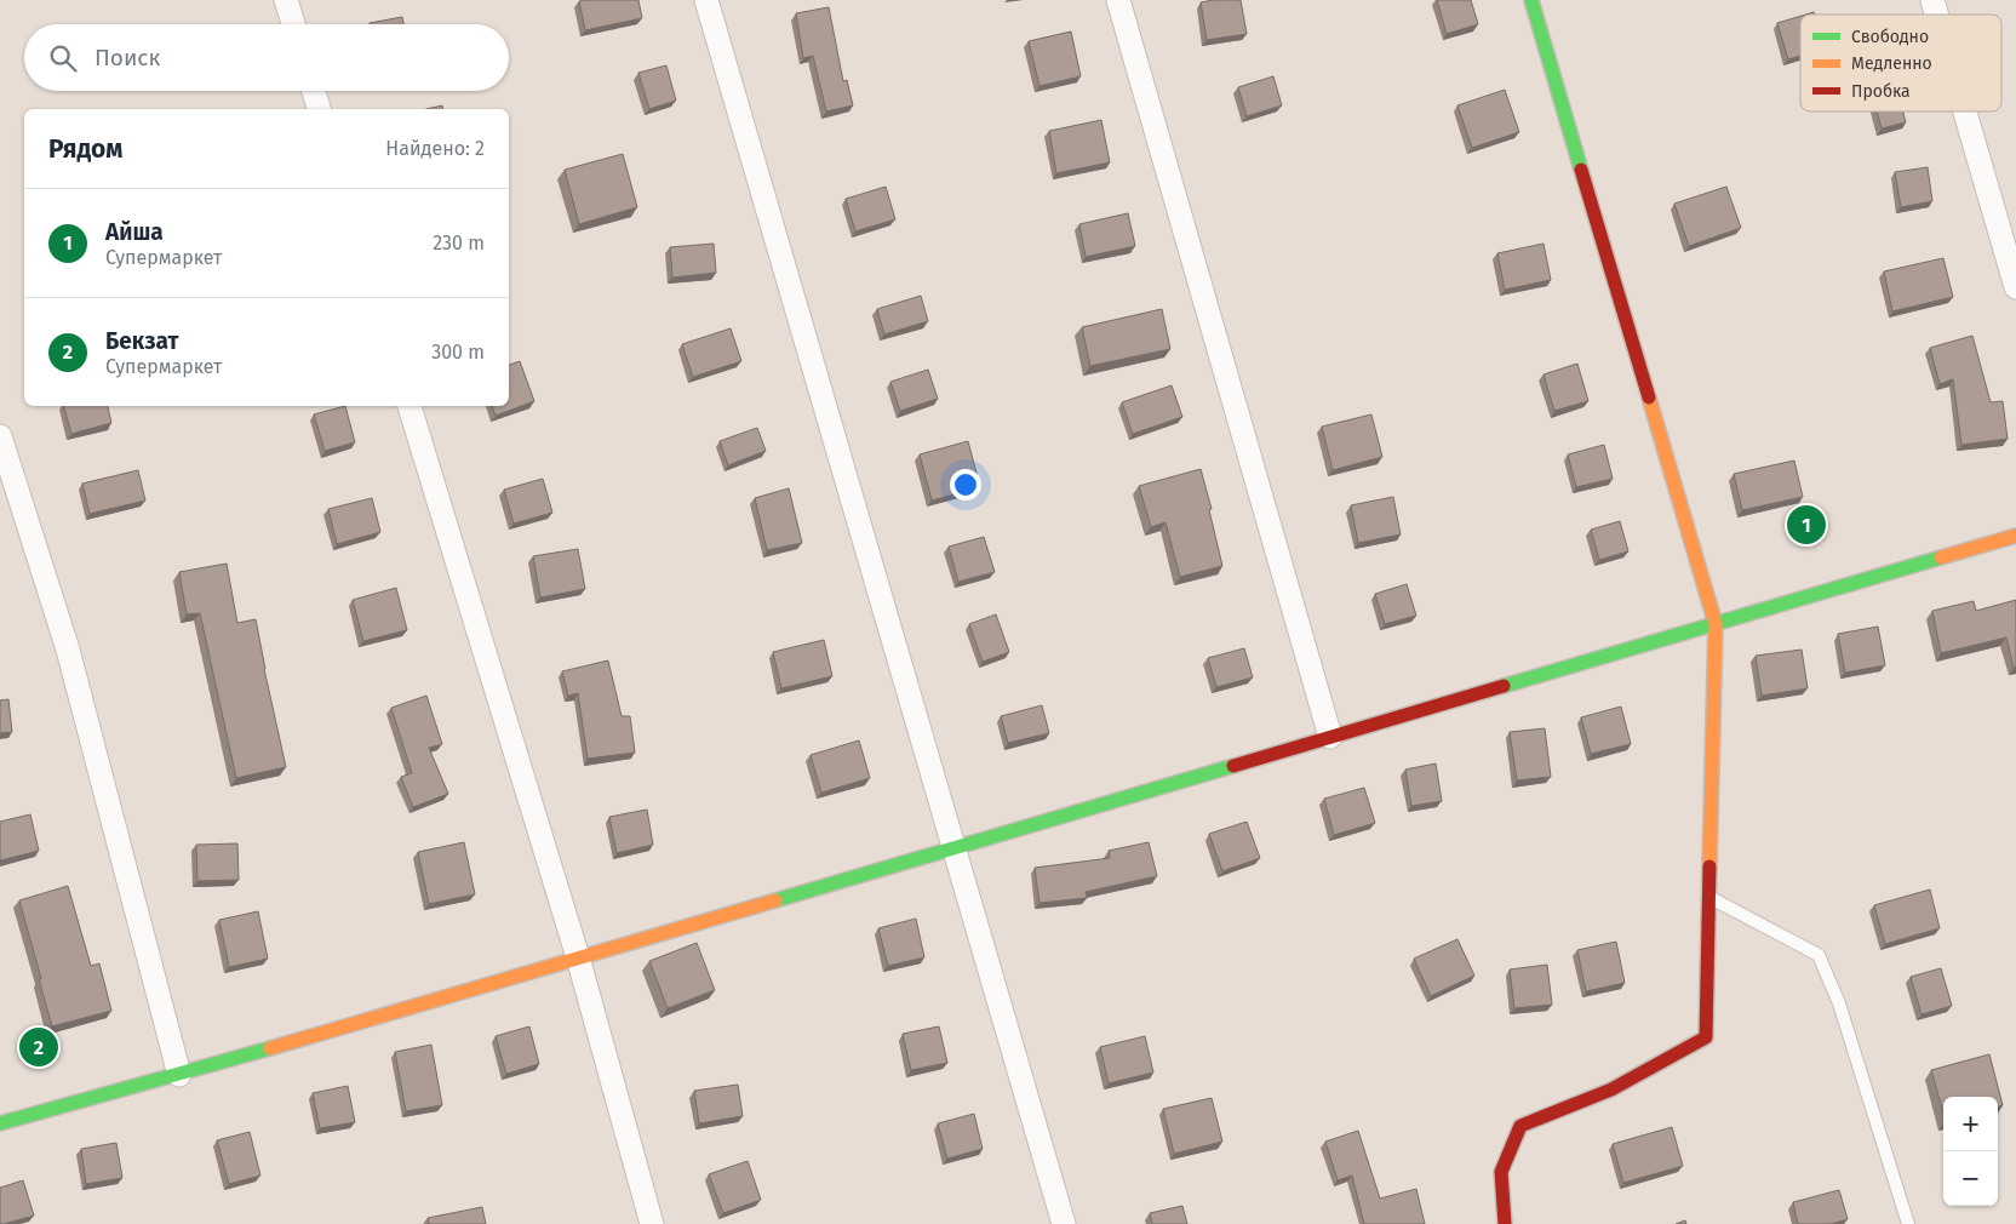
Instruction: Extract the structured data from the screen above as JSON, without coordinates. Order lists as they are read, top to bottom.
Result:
{
  "legend": ["Свободно", "Медленно", "Пробка"],
  "page": {
    "search": "Поиск",
    "heading": ["Рядом", "Найдено: 2"],
    "list": [
      {
        "mark": "1",
        "name": "Айша",
        "note": "Супермаркет",
        "value": "230 m"
      },
      {
        "mark": "2",
        "name": "Бекзат",
        "note": "Супермаркет",
        "value": "300 m"
      }
    ],
    "pins": ["1", "2"],
    "map_buttons": ["+", "−"]
  }
}
